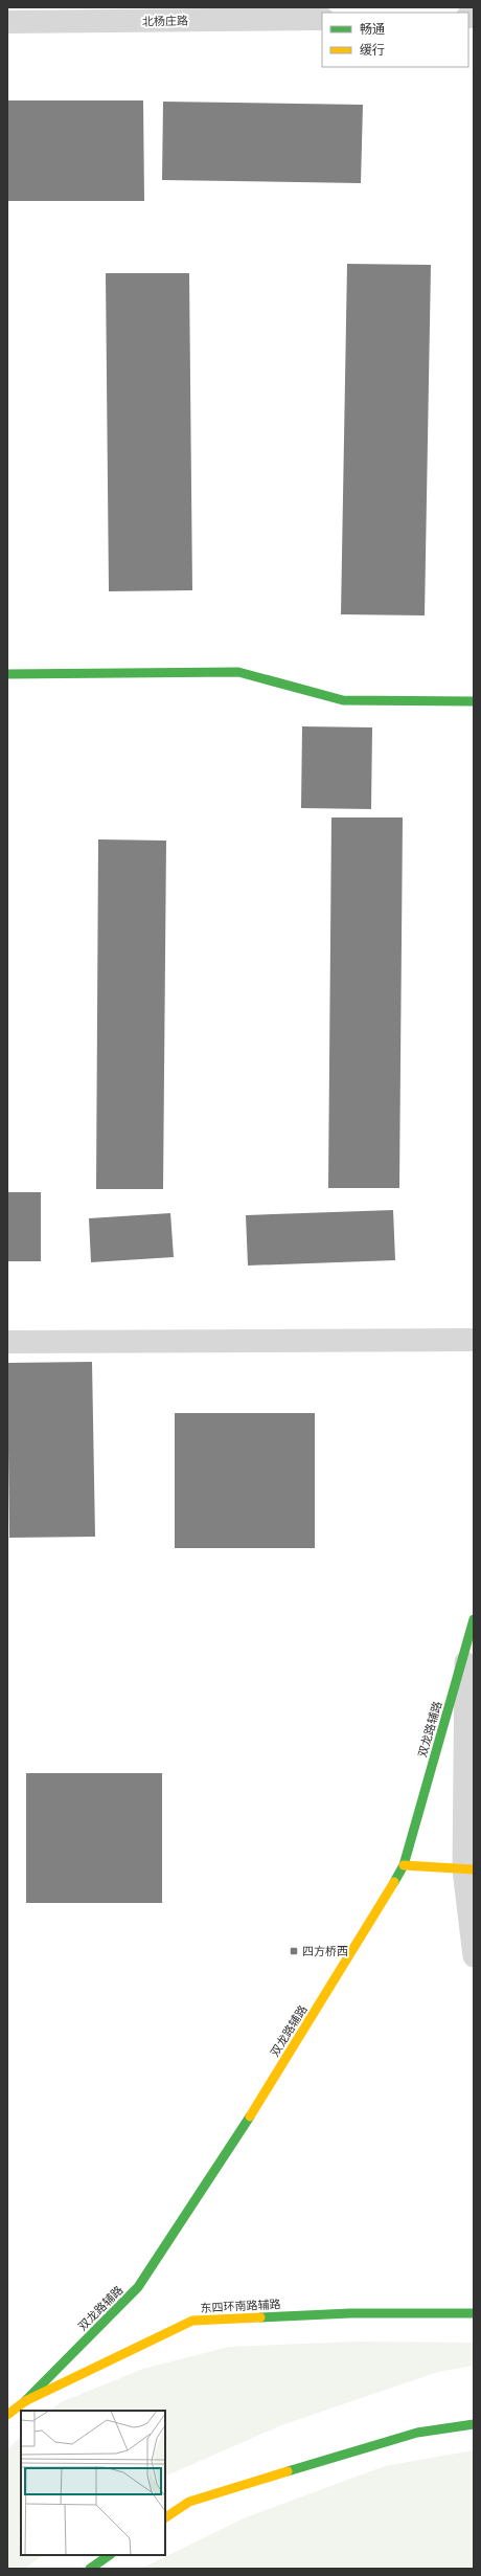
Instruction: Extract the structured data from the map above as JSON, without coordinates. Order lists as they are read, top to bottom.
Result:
{
  "streets": {
    "main road": ["双龙路辅路", "东四环南路辅路"],
    "street": ["北杨庄路"]
  },
  "crossings": [
    ["双龙路辅路", "东四环南路辅路"]
  ],
  "places": {
    "transit": ["四方桥西"]
  },
  "legend": ["畅通", "缓行"]
}
